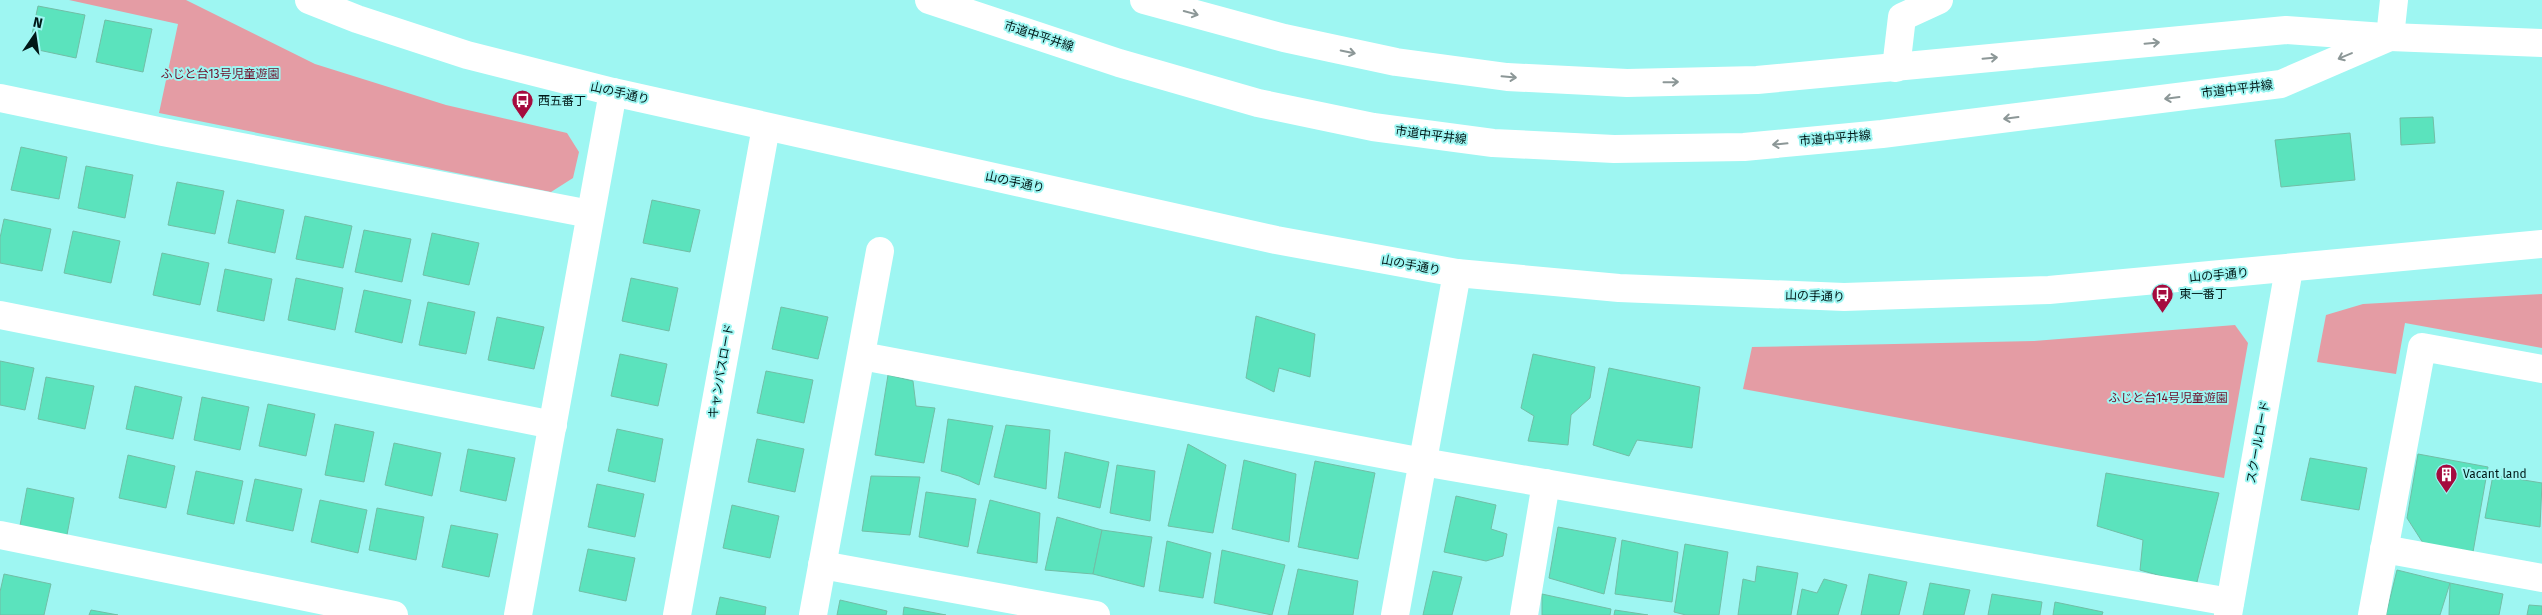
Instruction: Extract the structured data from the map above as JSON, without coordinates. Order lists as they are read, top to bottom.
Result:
{
  "streets": {
    "main road": [
      "市道中平井線",
      "山の手通り",
      "キャンパスロード",
      "スクールロード"
    ]
  },
  "crossings": [
    ["山の手通り", "キャンパスロード"],
    ["山の手通り", "スクールロード"]
  ],
  "parks": ["ふじと台13号児童遊園", "ふじと台14号児童遊園"],
  "places": {
    "bus stop": ["西五番丁", "東一番丁"],
    "building": ["Vacant land"]
  },
  "north": "top"
}
